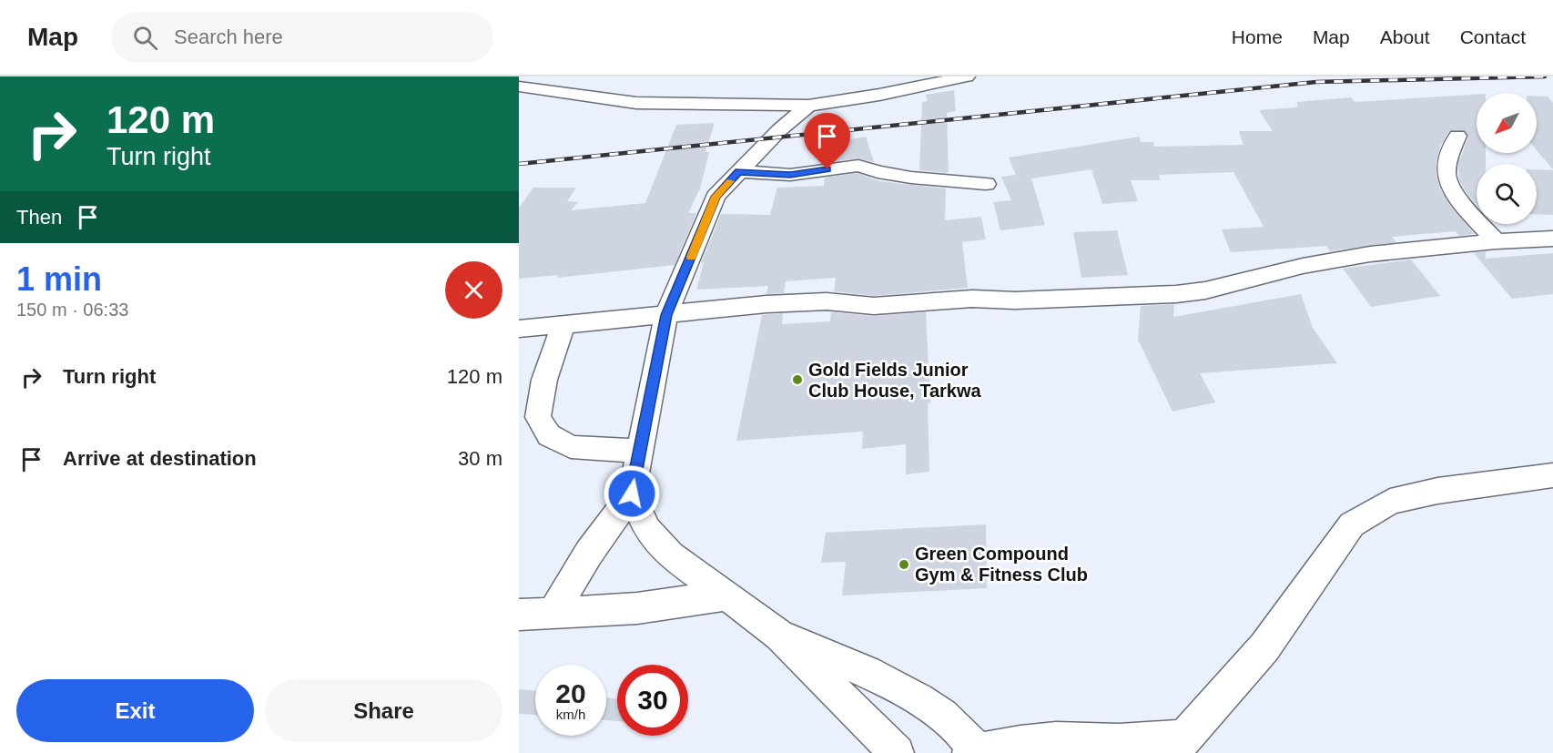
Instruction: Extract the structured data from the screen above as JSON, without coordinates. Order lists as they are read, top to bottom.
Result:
{
  "places": ["Gold Fields Junior Club House, Tarkwa", "Green Compound Gym & Fitness Club"],
  "north": "bottom left",
  "page": {
    "header": "Map",
    "search": "Search here",
    "nav": [
      "Home",
      "Map",
      "About",
      "Contact"
    ],
    "turn": ["120 m", "Turn right"],
    "then": "Then",
    "heading": ["1 min", "150 m · 06:33"],
    "list": [
      {
        "name": "Turn right",
        "value": "120 m"
      },
      {
        "name": "Arrive at destination",
        "value": "30 m"
      }
    ],
    "speed": "20 km/h",
    "limit": "30",
    "buttons": ["Exit", "Share"]
  }
}
